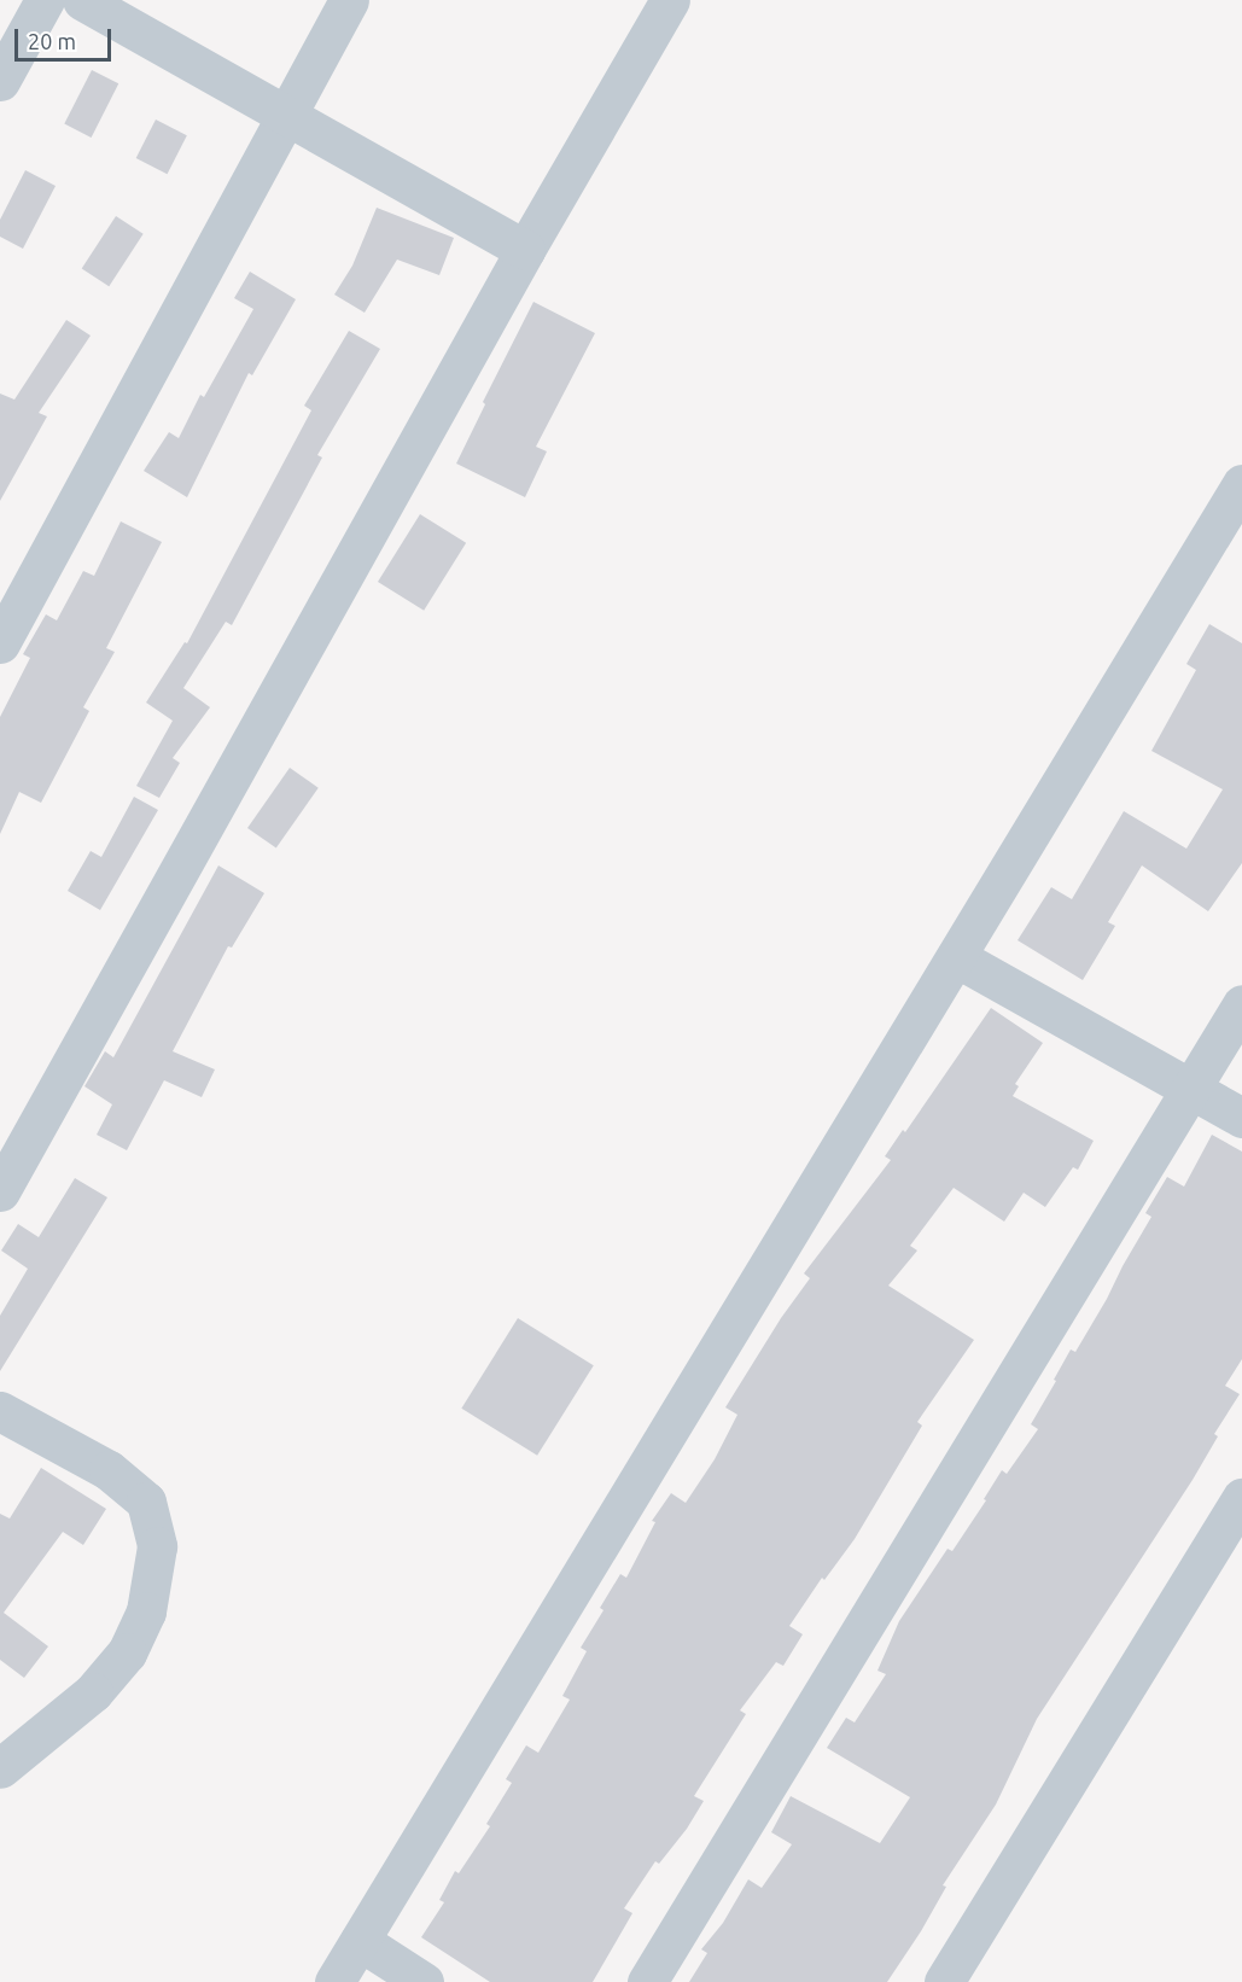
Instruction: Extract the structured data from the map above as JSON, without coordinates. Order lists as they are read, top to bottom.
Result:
{
  "scale_bar": "20 m"
}
